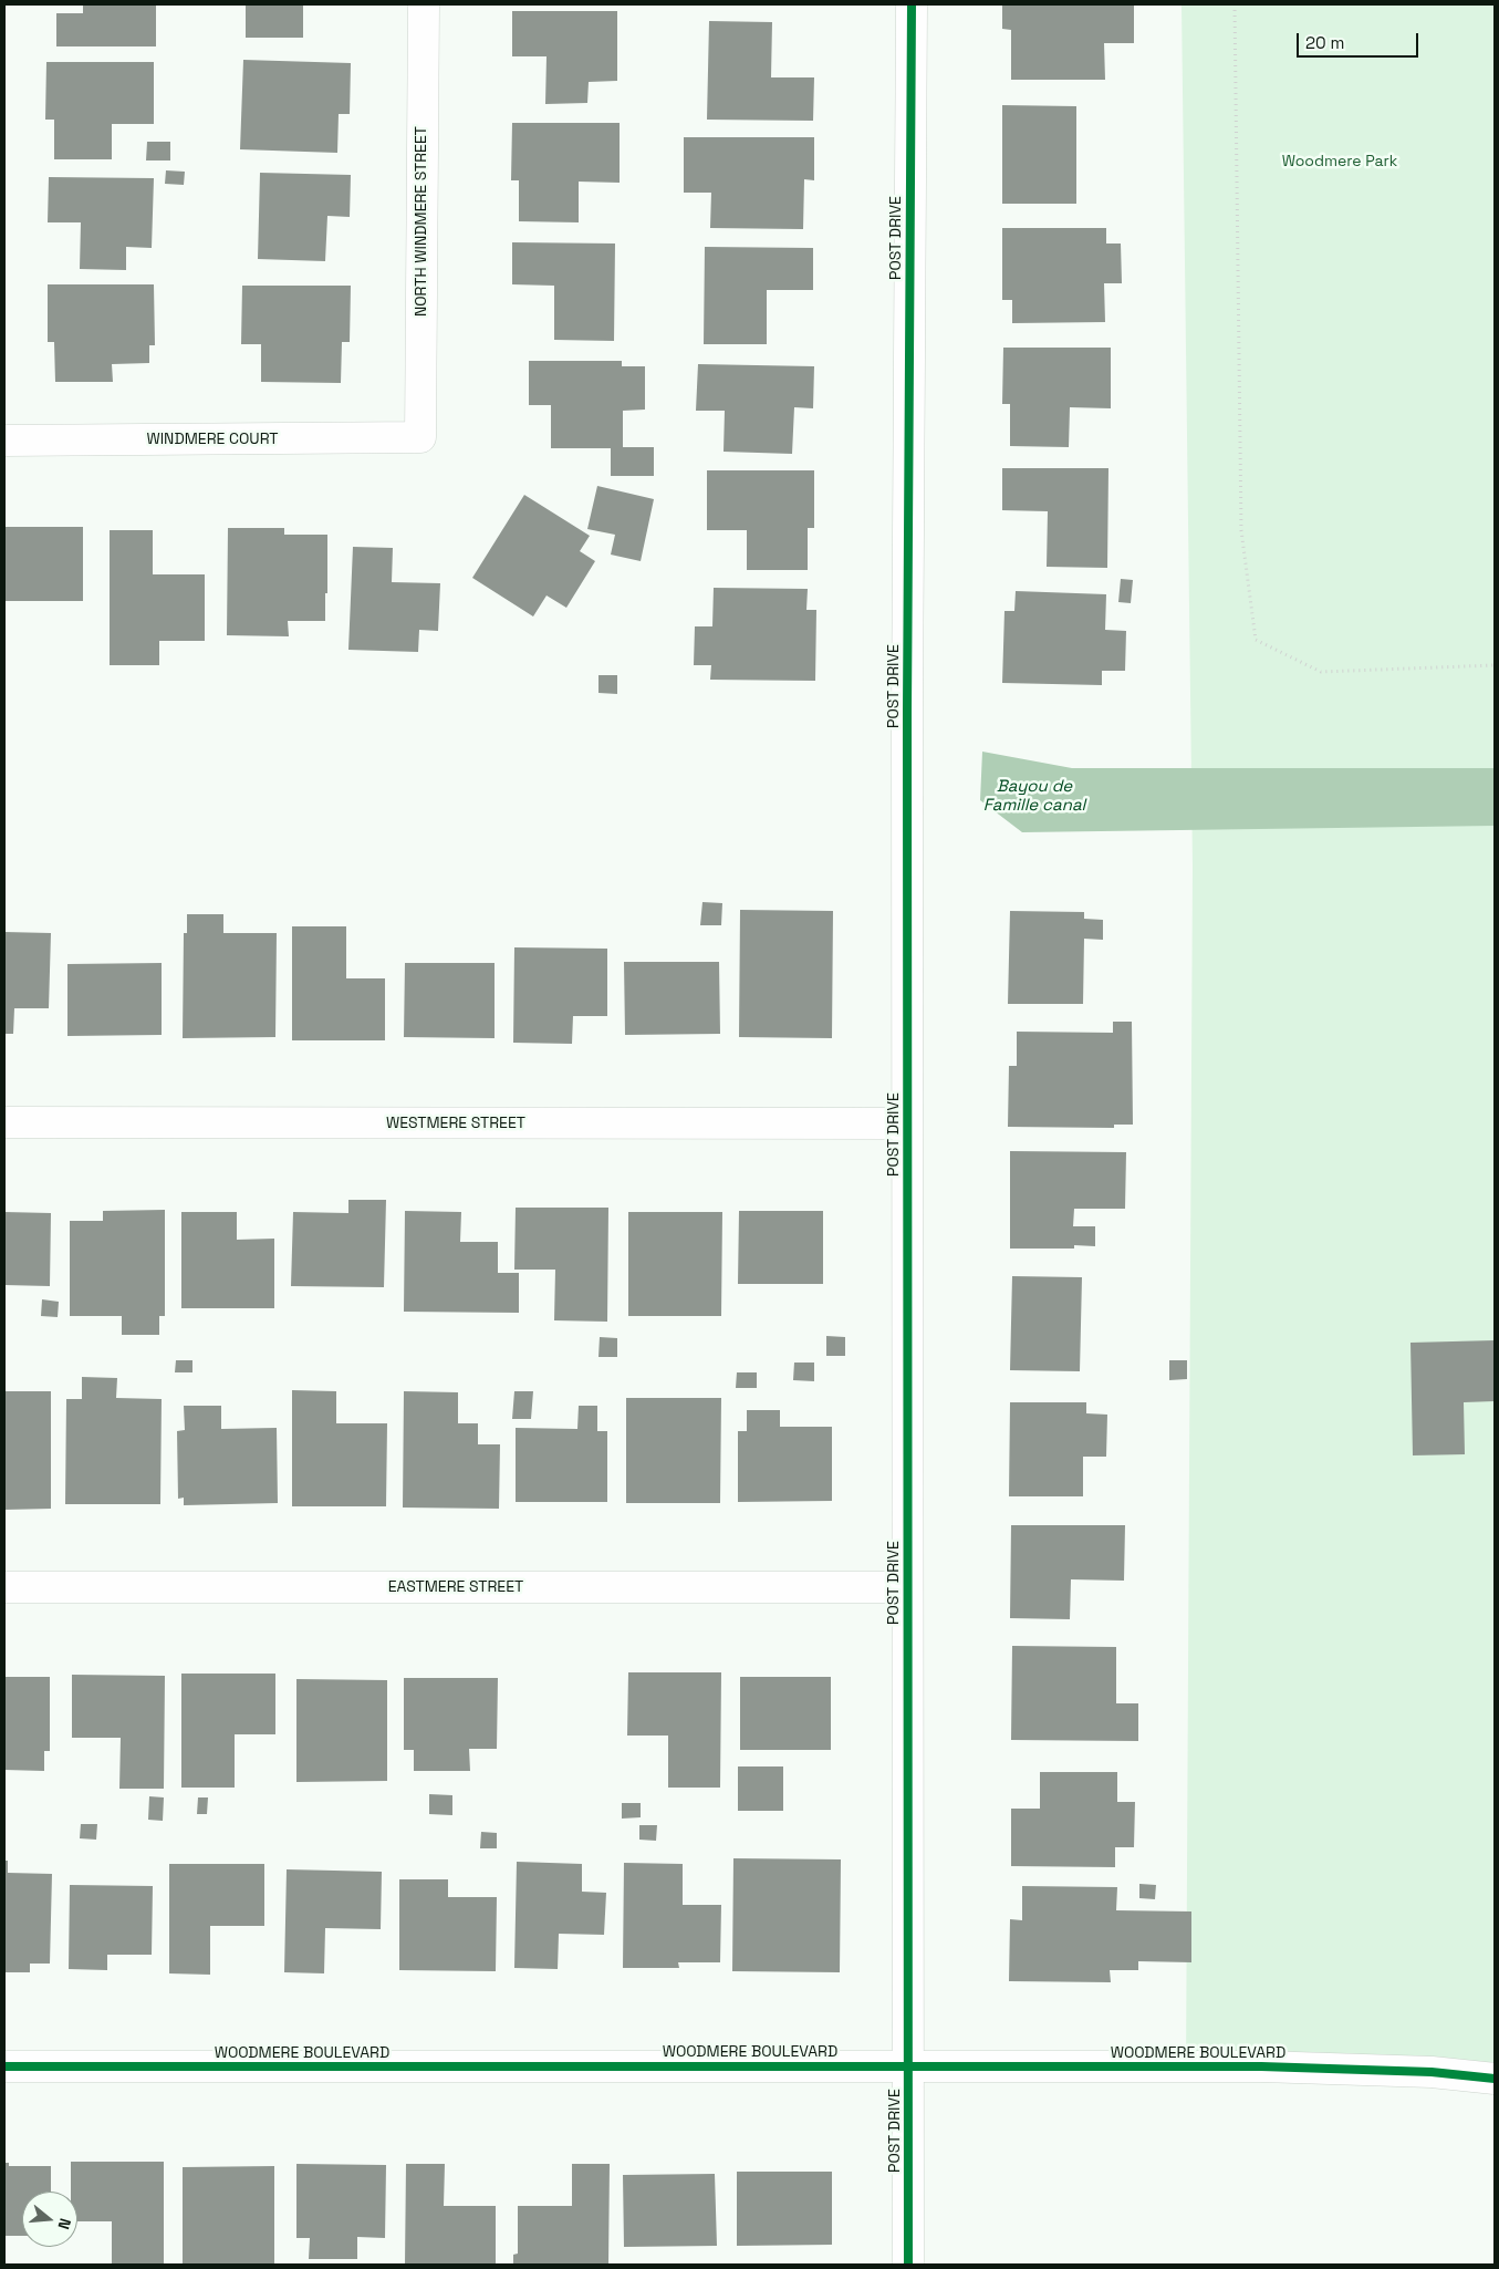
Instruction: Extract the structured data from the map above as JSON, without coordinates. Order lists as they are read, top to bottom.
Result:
{
  "streets": {
    "street": [
      "NORTH WINDMERE STREET",
      "POST DRIVE",
      "WINDMERE COURT",
      "WESTMERE STREET",
      "EASTMERE STREET",
      "WOODMERE BOULEVARD"
    ]
  },
  "crossings": [
    ["NORTH WINDMERE STREET", "WINDMERE COURT"],
    ["POST DRIVE", "WESTMERE STREET"],
    ["POST DRIVE", "EASTMERE STREET"],
    ["POST DRIVE", "WOODMERE BOULEVARD"]
  ],
  "water": ["Bayou de Famille canal"],
  "parks": ["Woodmere Park"],
  "scale_bar": "20 m",
  "north": "right"
}
